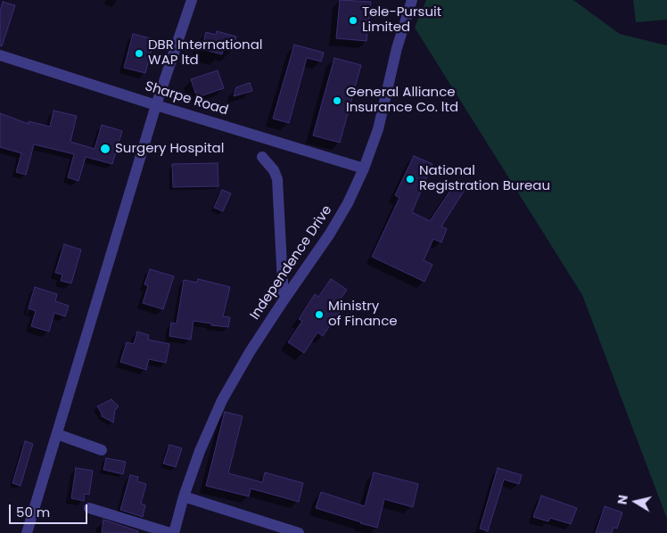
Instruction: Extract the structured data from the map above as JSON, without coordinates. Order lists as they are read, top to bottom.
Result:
{
  "streets": {
    "street": ["Sharpe Road", "Independence Drive"]
  },
  "crossings": [
    ["Sharpe Road", "Independence Drive"]
  ],
  "places": [
    "Tele-Pursuit Limited",
    "DBR International WAP ltd",
    "General Alliance Insurance Co. ltd",
    "Surgery Hospital",
    "National Registration Bureau",
    "Ministry of Finance"
  ],
  "scale_bar": "50 m",
  "north": "left"
}
